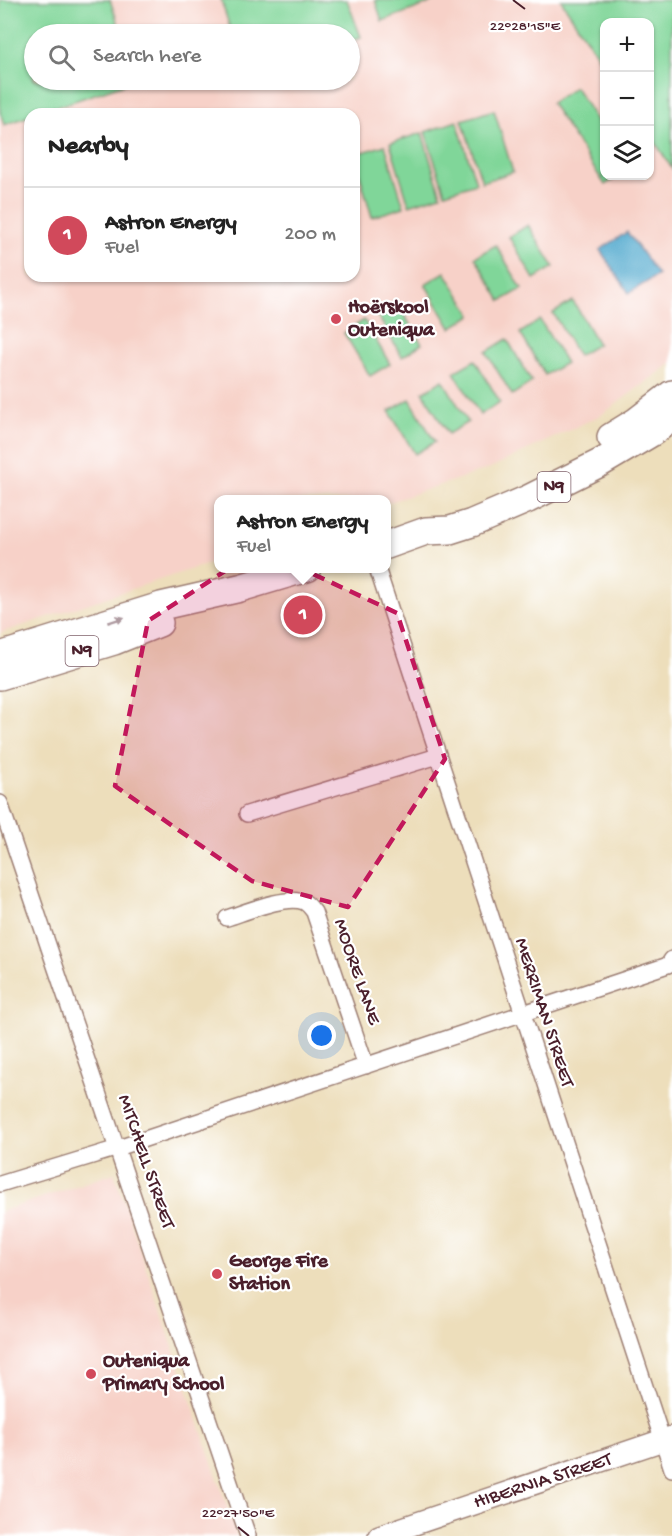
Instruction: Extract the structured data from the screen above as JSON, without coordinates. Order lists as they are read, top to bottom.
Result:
{
  "streets": {
    "highway": ["N9"],
    "street": [
      "MOORE LANE",
      "MERRIMAN STREET",
      "MITCHELL STREET",
      "HIBERNIA STREET"
    ]
  },
  "crossings": [
    ["MERRIMAN STREET", "HIBERNIA STREET"]
  ],
  "places": ["Hoërskool Outeniqua", "George Fire Station", "Outeniqua Primary School"],
  "page": {
    "map_buttons": ["+", "−"],
    "search": "Search here",
    "heading": "Nearby",
    "list": [
      {
        "mark": "1",
        "name": "Astron Energy",
        "note": "Fuel",
        "value": "200 m"
      }
    ],
    "popup": ["Astron Energy", "Fuel"],
    "pins": "1"
  },
  "coordinates": ["22°28'15\"E", "22°27'50\"E"]
}
